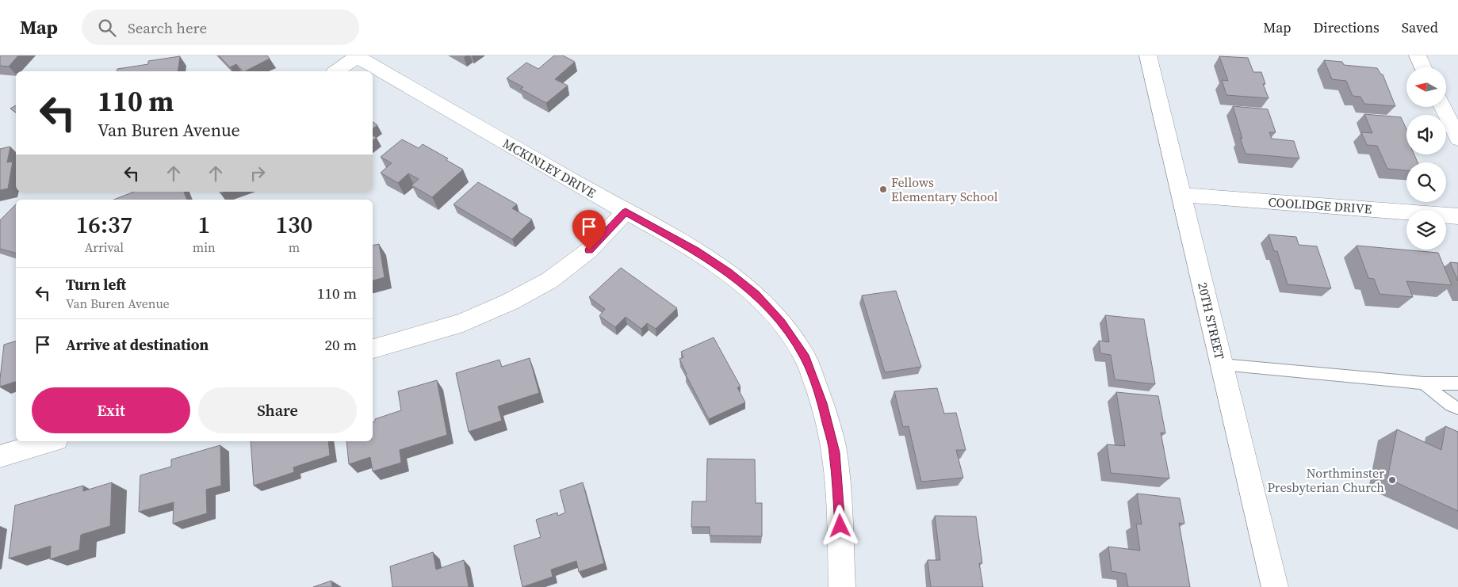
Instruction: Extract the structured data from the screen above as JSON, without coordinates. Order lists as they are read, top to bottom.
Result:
{
  "streets": {
    "street": ["MCKINLEY DRIVE", "COOLIDGE DRIVE", "20TH STREET"]
  },
  "crossings": [
    ["COOLIDGE DRIVE", "20TH STREET"]
  ],
  "places": ["Fellows Elementary School", "Northminster Presbyterian Church"],
  "north": "left",
  "page": {
    "header": "Map",
    "search": "Search here",
    "nav": ["Map", "Directions", "Saved"],
    "turn": ["110 m", "Van Buren Avenue"],
    "eta": [
      "16:37",
      "Arrival",
      "1",
      "min",
      "130",
      "m"
    ],
    "list": [
      {
        "name": "Turn left",
        "note": "Van Buren Avenue",
        "value": "110 m"
      },
      {
        "name": "Arrive at destination",
        "value": "20 m"
      }
    ],
    "buttons": ["Exit", "Share"]
  }
}
